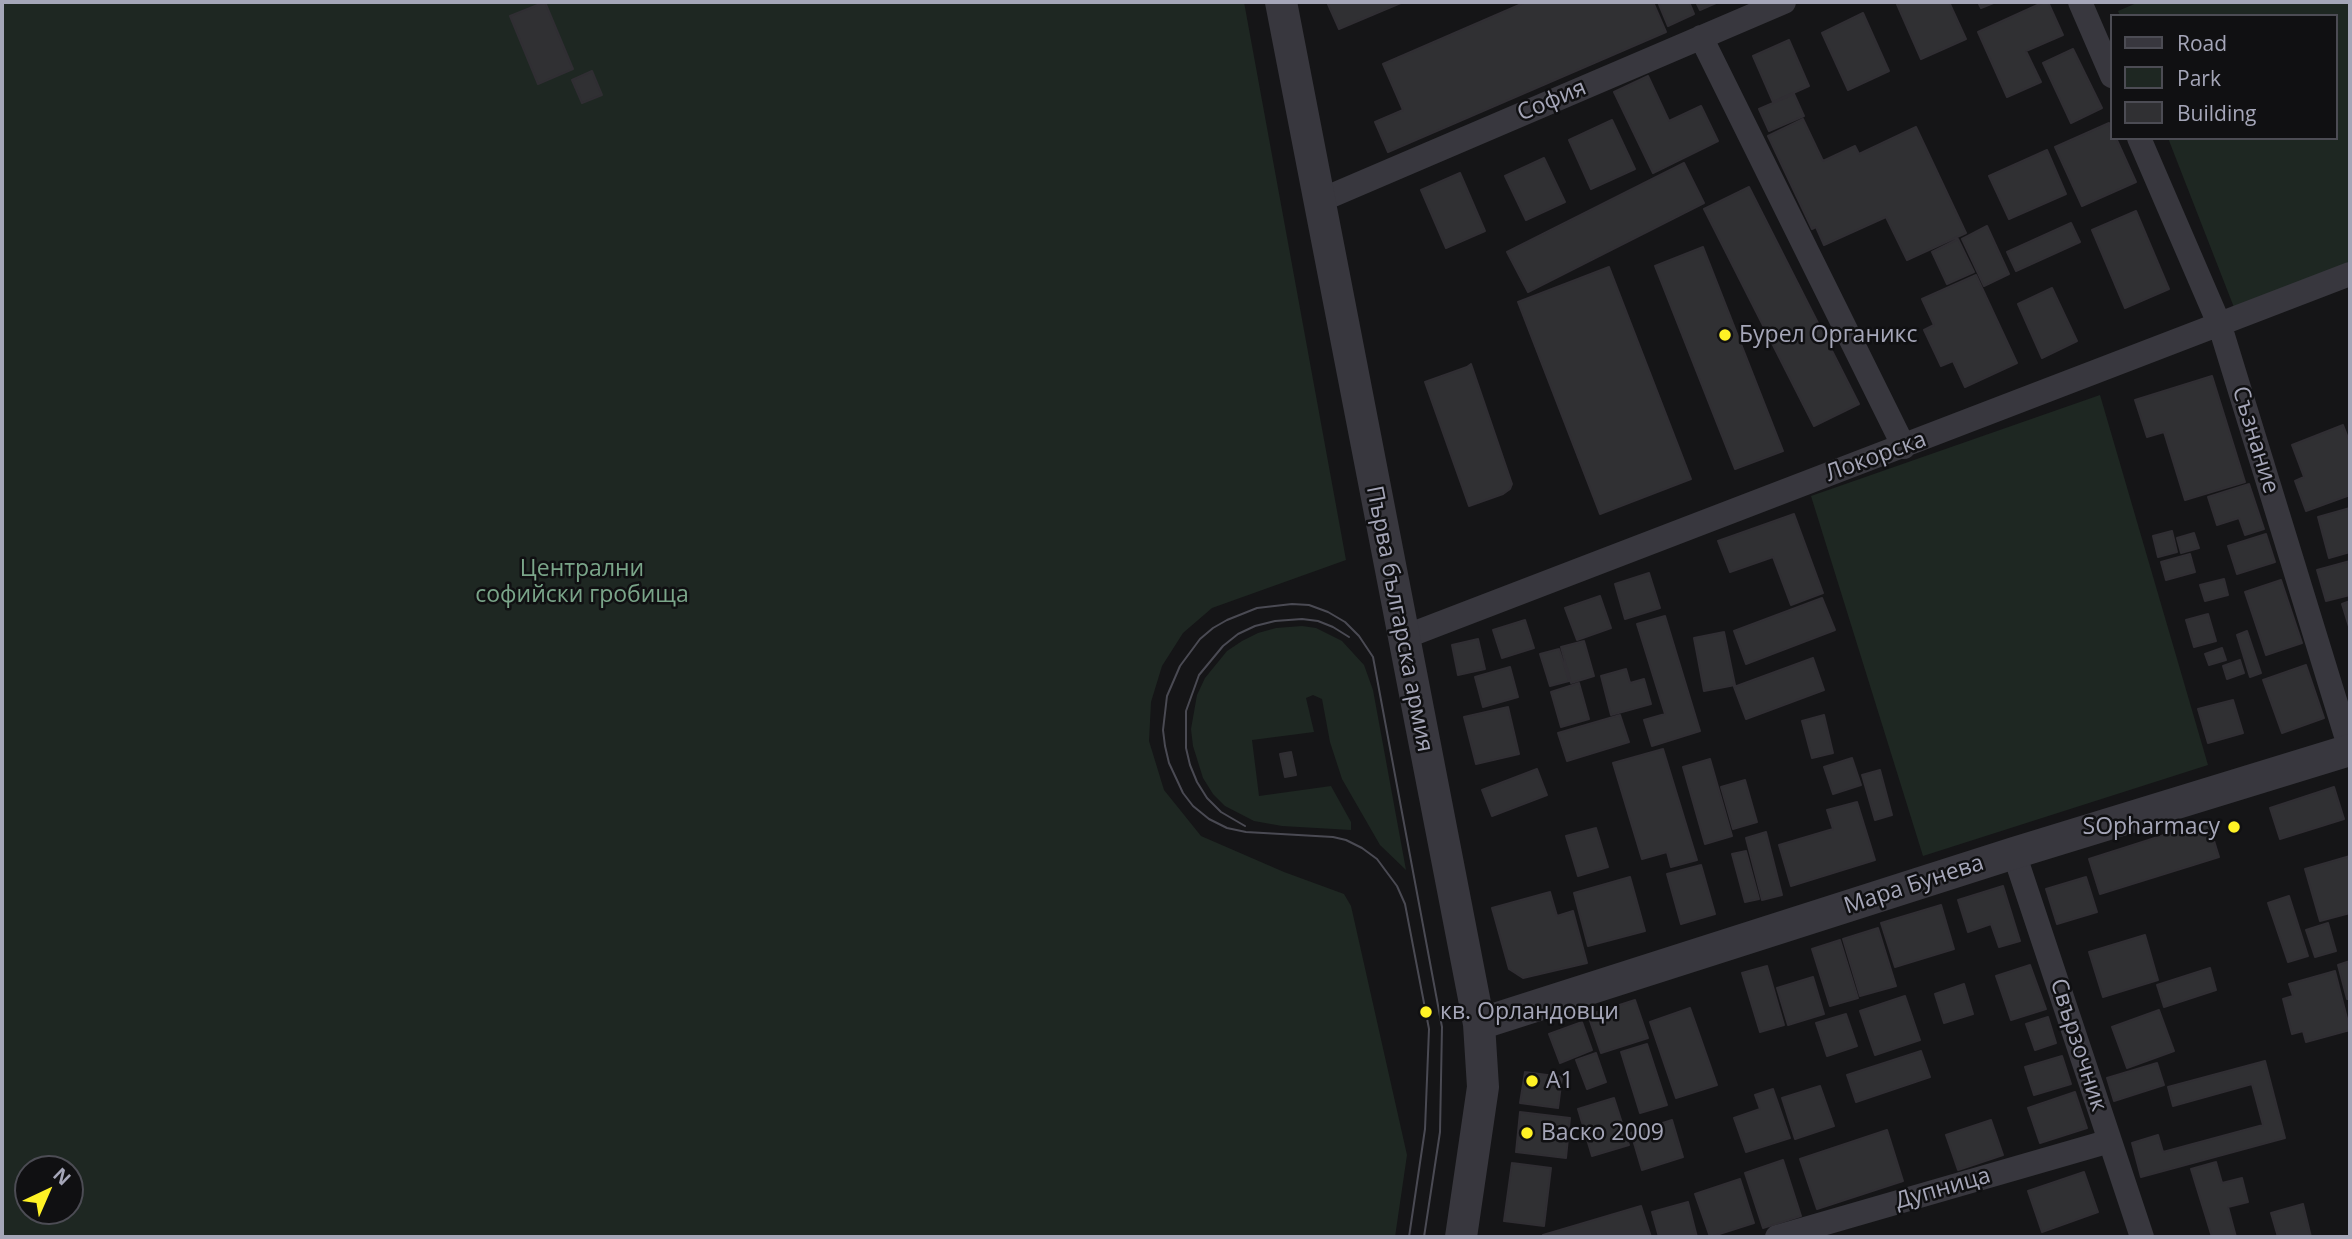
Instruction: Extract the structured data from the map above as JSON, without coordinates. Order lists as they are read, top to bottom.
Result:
{
  "streets": {
    "street": [
      "София",
      "Съзнание",
      "Локорска",
      "Първа българска армия",
      "Мара Бунева",
      "Свързочник",
      "Дупница"
    ]
  },
  "crossings": [
    ["София", "Първа българска армия"],
    ["Съзнание", "Локорска"],
    ["Съзнание", "Мара Бунева"],
    ["Локорска", "Първа българска армия"],
    ["Първа българска армия", "Мара Бунева"],
    ["Мара Бунева", "Свързочник"],
    ["Свързочник", "Дупница"]
  ],
  "parks": ["Централни софийски гробища"],
  "places": [
    "Бурел Органикс",
    "SOpharmacy",
    "кв. Орландовци",
    "A1",
    "Васко 2009"
  ],
  "legend": ["Road", "Park", "Building"],
  "north": "top right"
}
